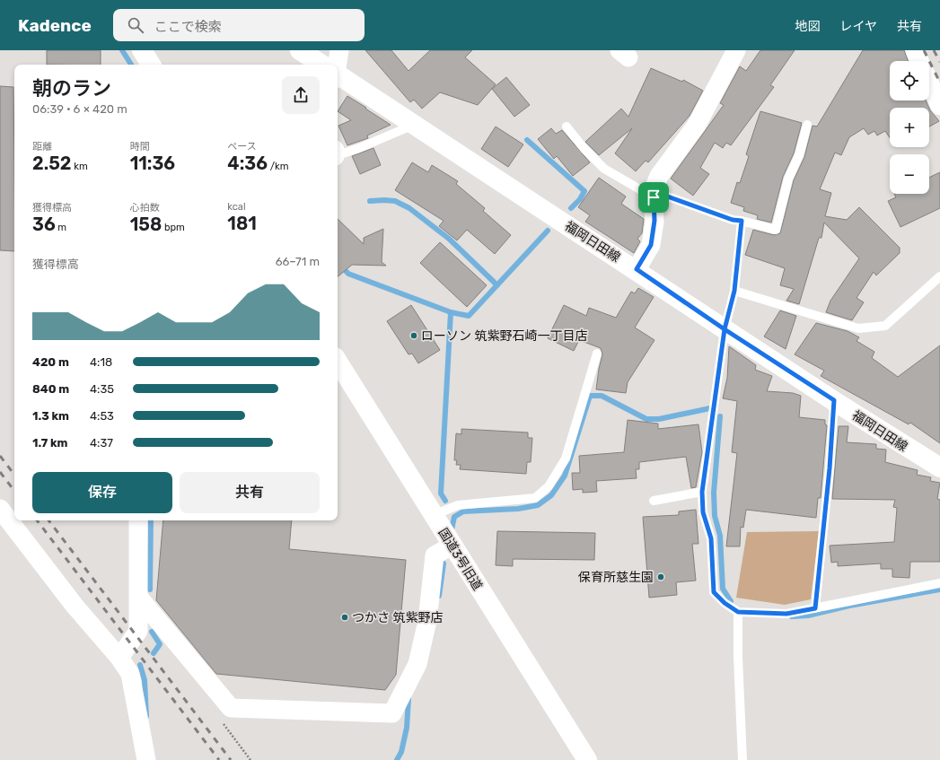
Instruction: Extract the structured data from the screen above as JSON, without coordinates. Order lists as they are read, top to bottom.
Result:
{
  "streets": {
    "main road": ["福岡日田線", "国道3号旧道"]
  },
  "places": ["ローソン 筑紫野石崎一丁目店", "保育所慈生園", "つかさ 筑紫野店"],
  "page": {
    "header": "Kadence",
    "search": "ここで検索",
    "nav": ["地図", "レイヤ", "共有"],
    "map_buttons": ["+", "−"],
    "heading": ["朝のラン", "06:39 · 6 × 420 m"],
    "stats": [
      ["距離", "2.52 km"],
      ["時間", "11:36"],
      ["ペース", "4:36 /km"],
      ["獲得標高", "36 m"],
      ["心拍数", "158 bpm"],
      ["kcal", "181"]
    ],
    "chart": ["獲得標高", "66–71 m"],
    "list": [
      {
        "name": "420 m",
        "note": "4:18"
      },
      {
        "name": "840 m",
        "note": "4:35"
      },
      {
        "name": "1.3 km",
        "note": "4:53"
      },
      {
        "name": "1.7 km",
        "note": "4:37"
      }
    ],
    "buttons": ["保存", "共有"]
  }
}
